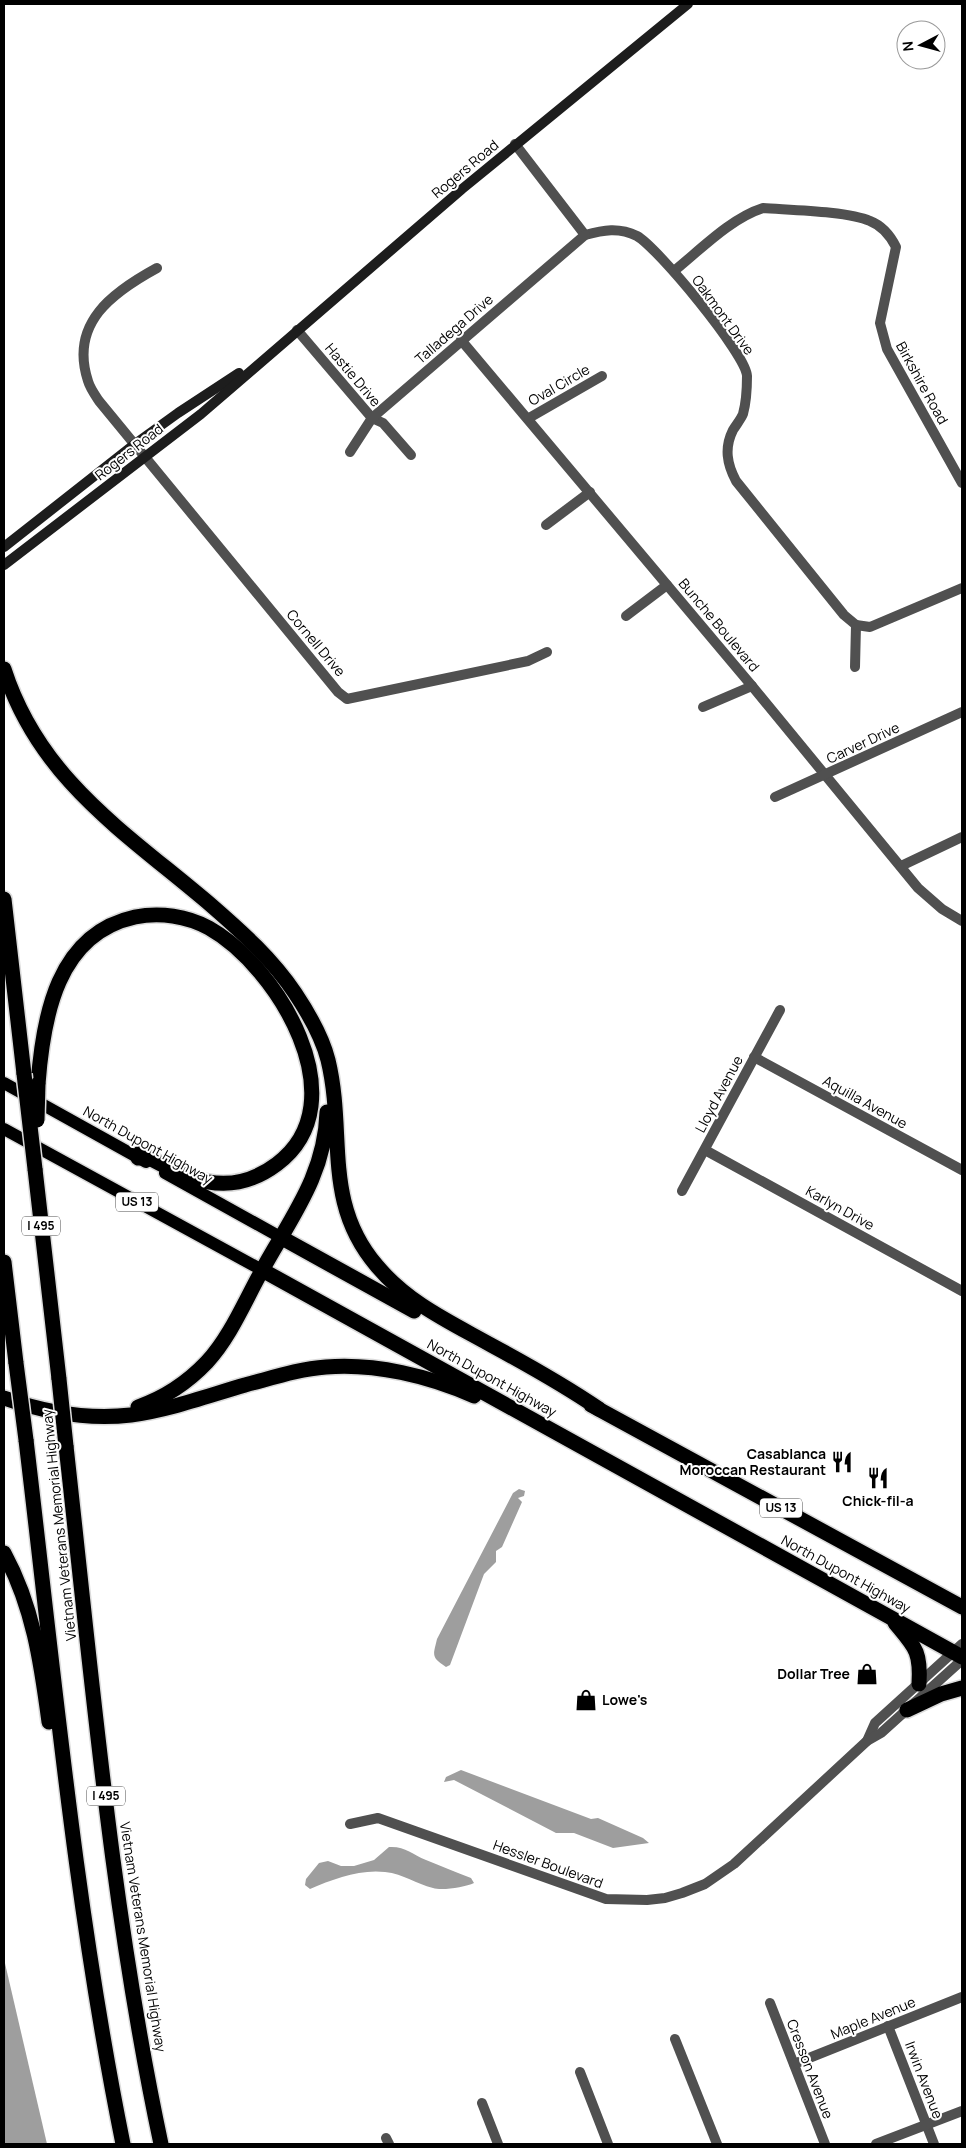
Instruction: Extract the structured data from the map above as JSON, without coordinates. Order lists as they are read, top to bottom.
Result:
{
  "streets": {
    "highway": [
      "North Dupont Highway",
      "US 13",
      "I 495",
      "Vietnam Veterans Memorial Highway"
    ],
    "street": [
      "Rogers Road",
      "Oakmont Drive",
      "Talladega Drive",
      "Hastie Drive",
      "Birkshire Road",
      "Oval Circle",
      "Bunche Boulevard",
      "Cornell Drive",
      "Carver Drive",
      "Lloyd Avenue",
      "Aquilla Avenue",
      "Karlyn Drive",
      "Hessler Boulevard",
      "Maple Avenue",
      "Cresson Avenue",
      "Irwin Avenue"
    ]
  },
  "crossings": [
    ["Rogers Road", "Hastie Drive"],
    ["Rogers Road", "Cornell Drive"],
    ["Oakmont Drive", "Talladega Drive"],
    ["Oakmont Drive", "Birkshire Road"],
    ["Talladega Drive", "Hastie Drive"],
    ["Talladega Drive", "Bunche Boulevard"],
    ["Oval Circle", "Bunche Boulevard"],
    ["Bunche Boulevard", "Carver Drive"],
    ["Lloyd Avenue", "Aquilla Avenue"],
    ["Lloyd Avenue", "Karlyn Drive"],
    ["North Dupont Highway", "Hessler Boulevard"],
    ["Maple Avenue", "Cresson Avenue"],
    ["Maple Avenue", "Irwin Avenue"]
  ],
  "places": {
    "restaurant": ["Casablanca Moroccan Restaurant", "Chick-fil-a"],
    "shop": ["Dollar Tree", "Lowe's"]
  },
  "north": "left"
}
